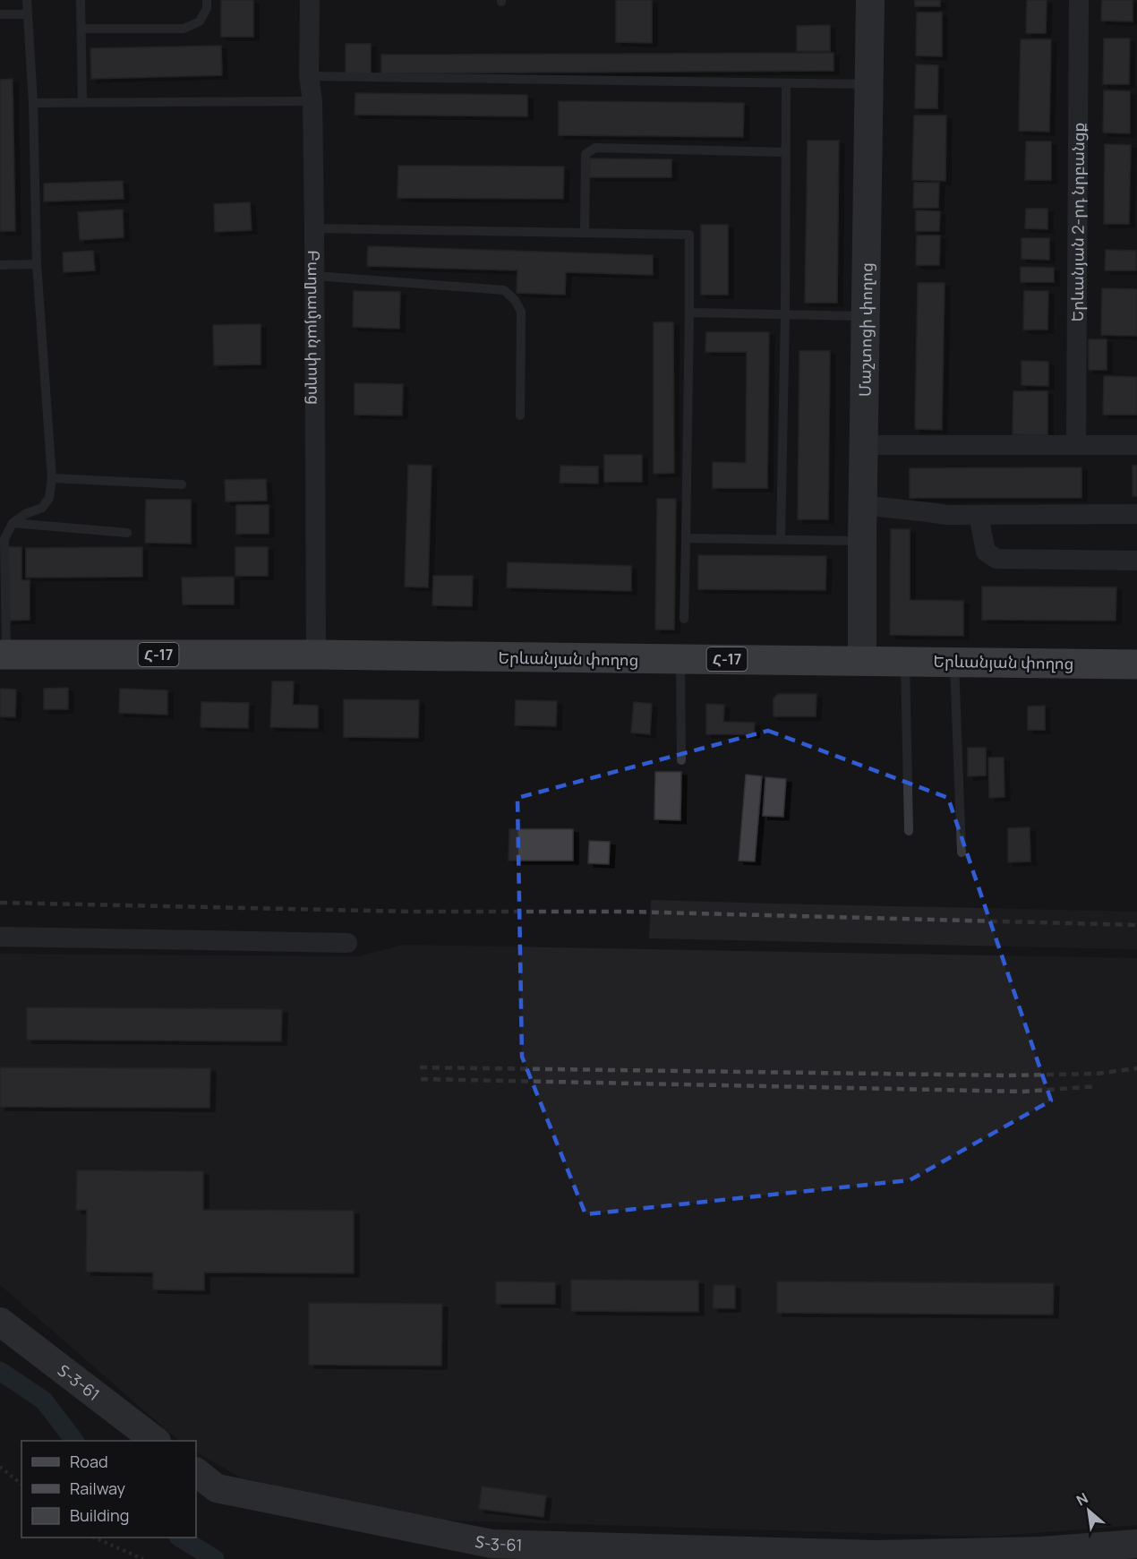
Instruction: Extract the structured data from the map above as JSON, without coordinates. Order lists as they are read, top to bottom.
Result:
{
  "streets": {
    "highway": ["Հ-17", "Երևանյան փողոց"],
    "street": [
      "Երևանյան 2-րդ նրբանցք",
      "Բաղրամյան փողոց",
      "Մաշտոցի փողոց",
      "Տ-3-61"
    ]
  },
  "crossings": [
    ["Բաղրամյան փողոց", "Երևանյան փողոց"],
    ["Մաշտոցի փողոց", "Երևանյան փողոց"]
  ],
  "legend": ["Road", "Railway", "Building"],
  "north": "top left"
}
